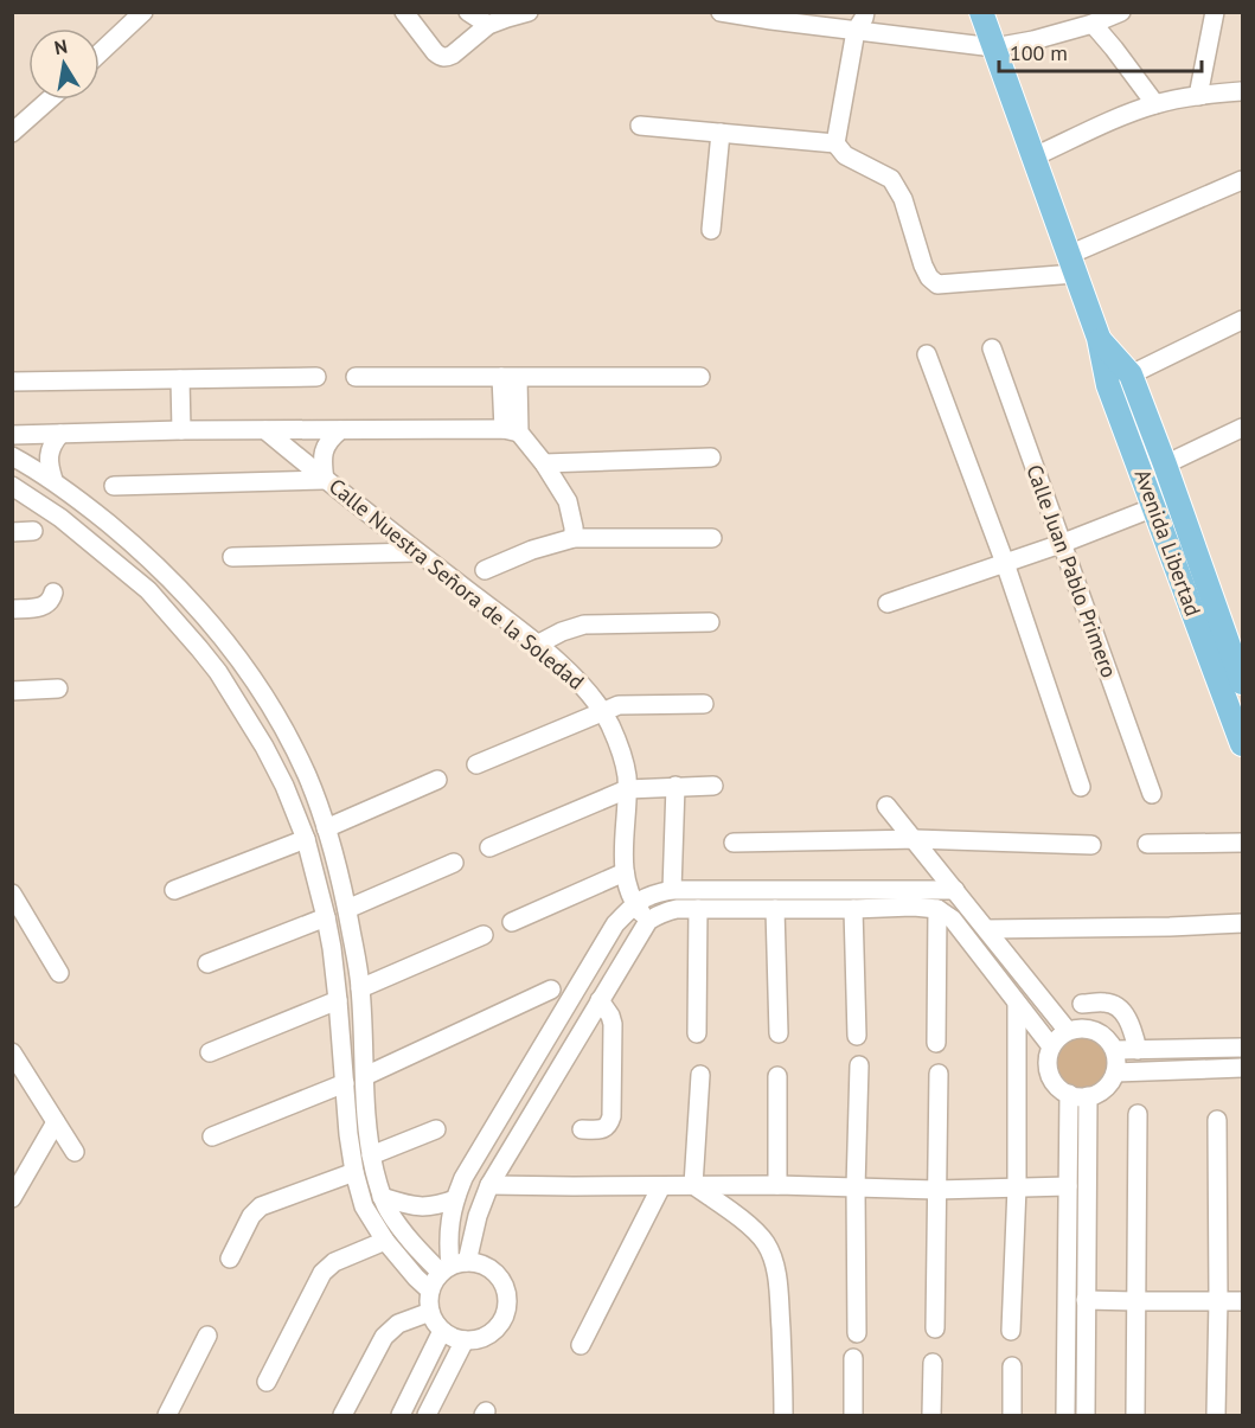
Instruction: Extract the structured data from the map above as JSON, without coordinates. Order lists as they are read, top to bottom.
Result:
{
  "streets": {
    "main road": ["Avenida Libertad"],
    "street": ["Calle Juan Pablo Primero", "Calle Nuestra Señora de la Soledad"]
  },
  "scale_bar": "100 m",
  "north": "top"
}
